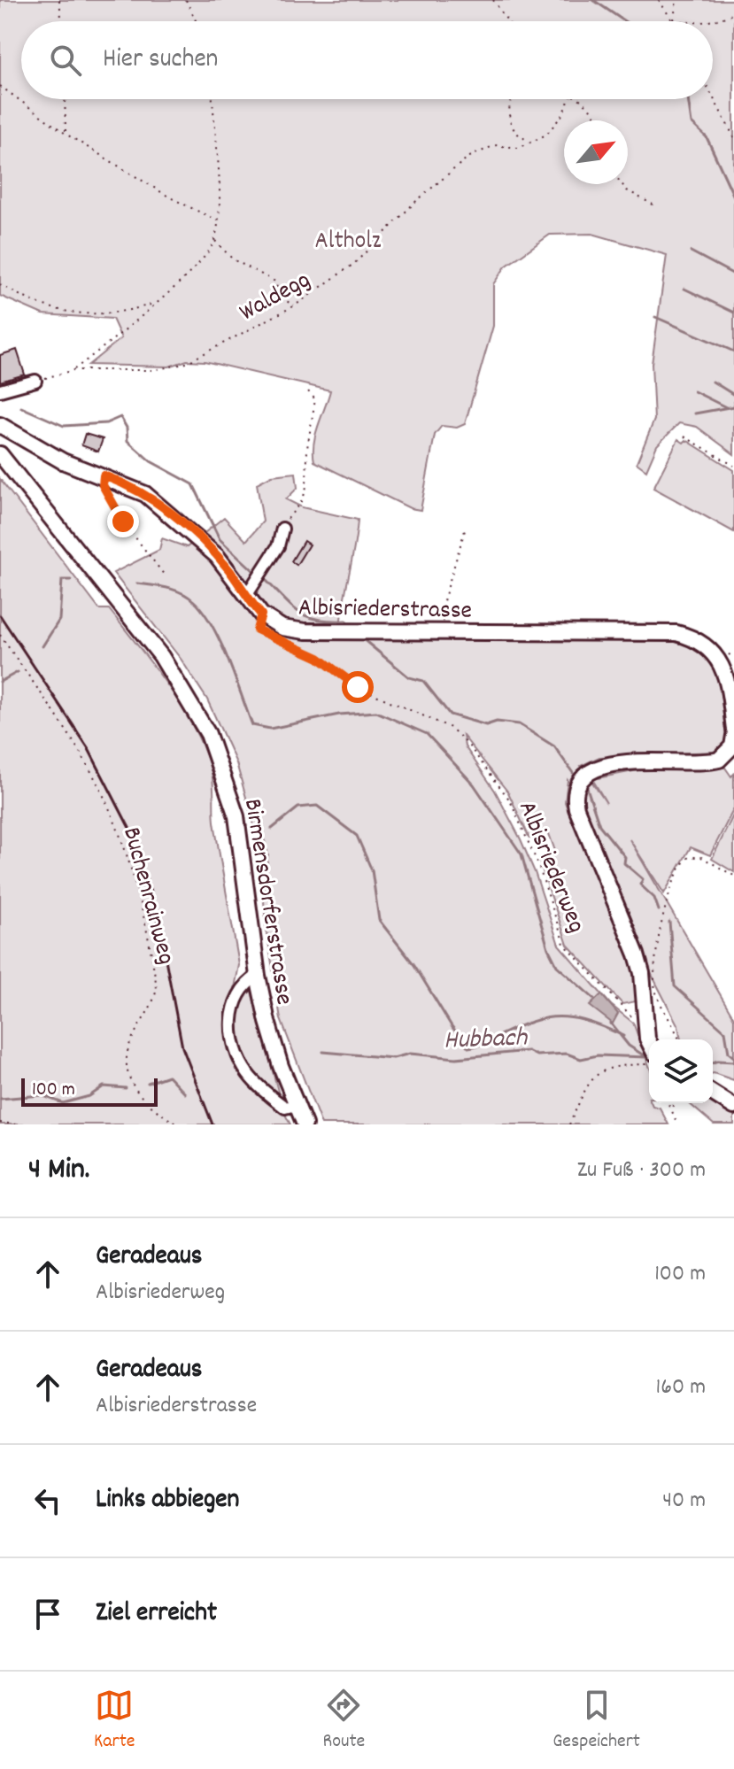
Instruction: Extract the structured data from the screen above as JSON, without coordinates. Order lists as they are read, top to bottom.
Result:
{
  "streets": {
    "main road": ["Albisriederstrasse", "Birmensdorferstrasse"],
    "path": ["Waldegg", "Albisriederweg", "Buchenrainweg"]
  },
  "crossings": [
    ["Albisriederstrasse", "Albisriederweg"]
  ],
  "water": ["Hubbach"],
  "parks": ["Altholz"],
  "scale_bar": "100 m",
  "north": "top right",
  "page": {
    "search": "Hier suchen",
    "scale": "100 m",
    "heading": ["4 Min.", "Zu Fuß · 300 m"],
    "list": [
      ["Geradeaus", "Albisriederweg", "100 m"],
      ["Geradeaus", "Albisriederstrasse", "160 m"],
      ["Links abbiegen", "40 m"],
      "Ziel erreicht"
    ],
    "nav": ["Karte", "Route", "Gespeichert"]
  }
}
